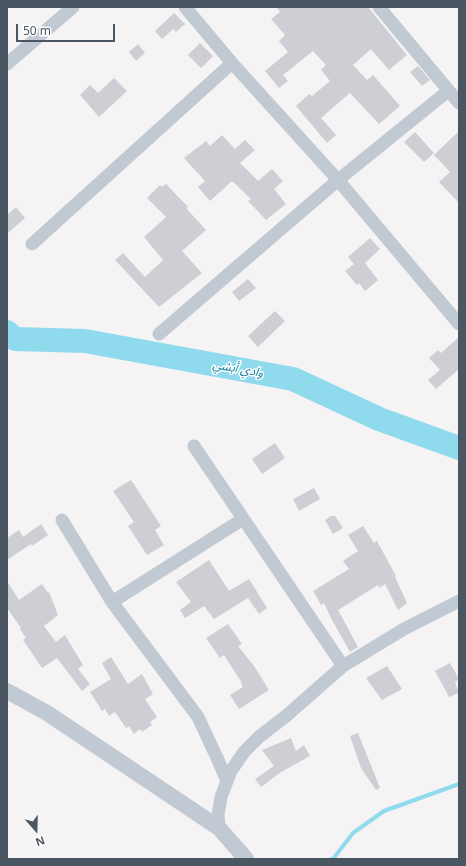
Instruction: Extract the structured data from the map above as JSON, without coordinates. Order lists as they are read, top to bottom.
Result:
{
  "water": ["وادي أبشي"],
  "scale_bar": "50 m",
  "north": "bottom"
}
